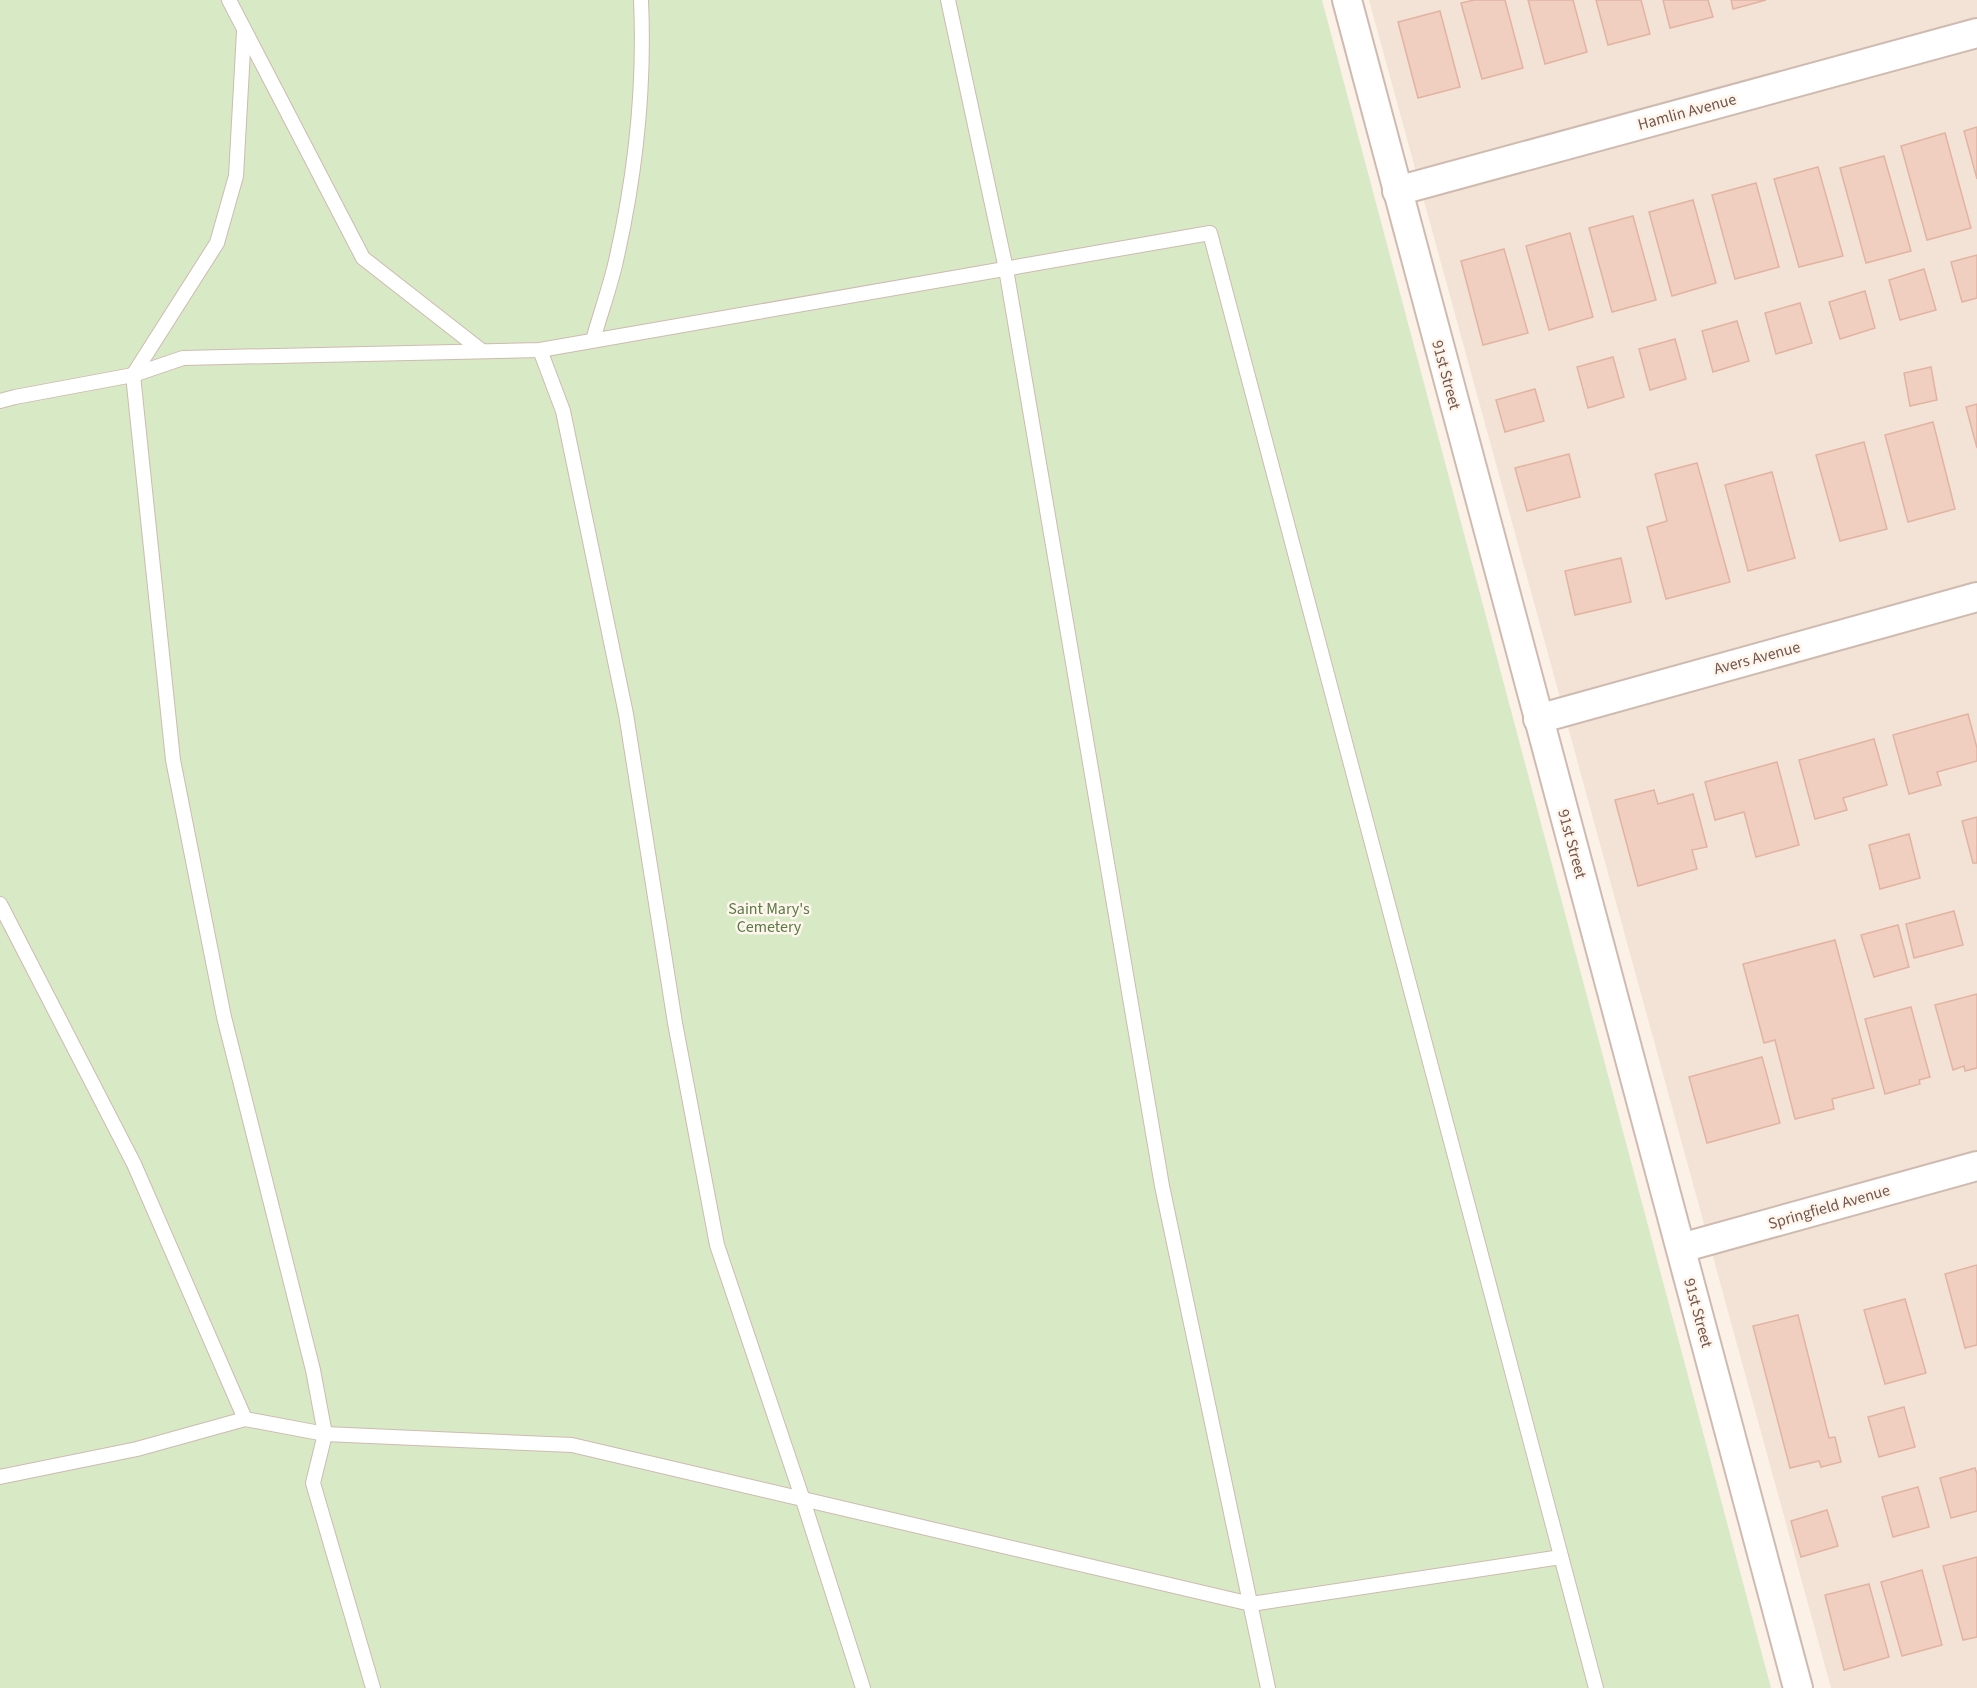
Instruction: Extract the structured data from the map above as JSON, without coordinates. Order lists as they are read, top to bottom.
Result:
{
  "streets": {
    "street": [
      "Hamlin Avenue",
      "91st Street",
      "Avers Avenue",
      "Springfield Avenue"
    ]
  },
  "crossings": [
    ["Hamlin Avenue", "91st Street"],
    ["91st Street", "Avers Avenue"],
    ["91st Street", "Springfield Avenue"]
  ],
  "parks": ["Saint Mary's Cemetery"]
}
